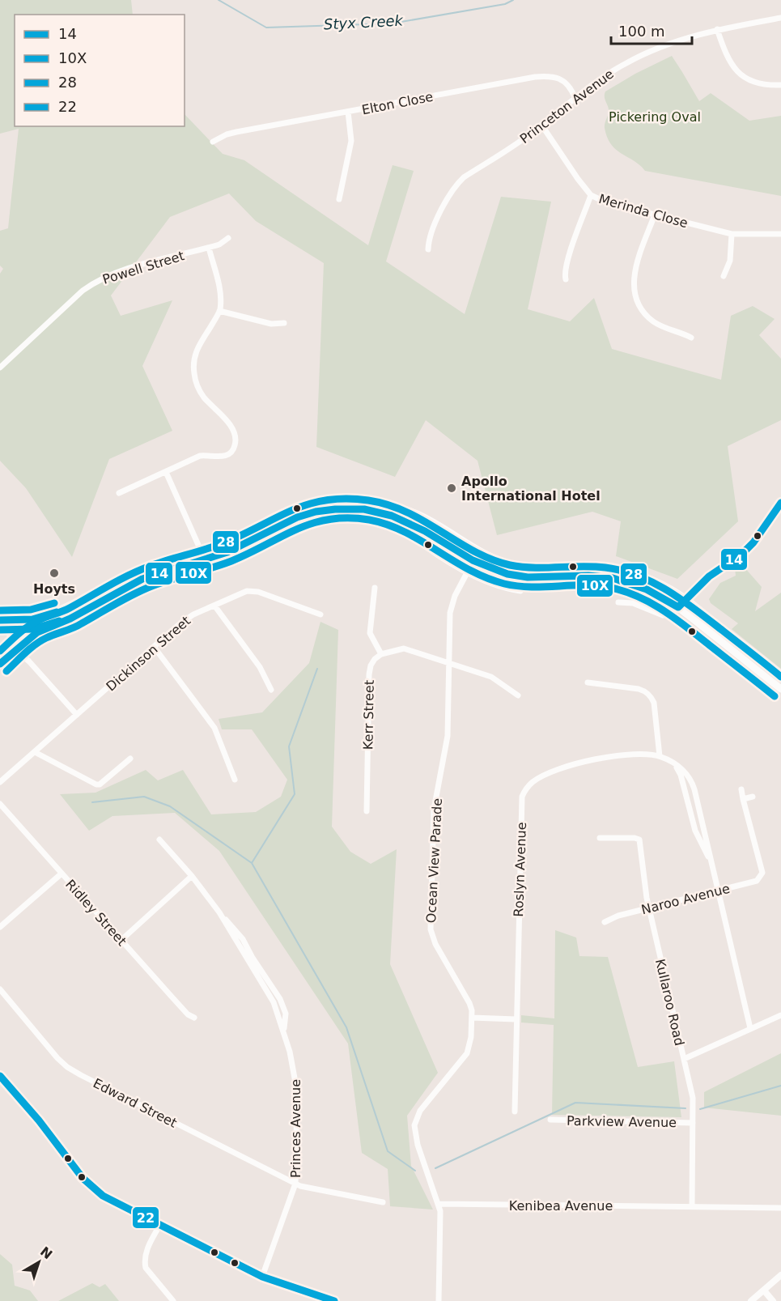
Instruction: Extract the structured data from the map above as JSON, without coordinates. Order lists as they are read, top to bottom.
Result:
{
  "streets": {
    "street": [
      "Elton Close",
      "Princeton Avenue",
      "Merinda Close",
      "Powell Street",
      "Dickinson Street",
      "Kerr Street",
      "Ocean View Parade",
      "Roslyn Avenue",
      "Naroo Avenue",
      "Ridley Street",
      "Kullaroo Road",
      "Edward Street",
      "Parkview Avenue",
      "Princes Avenue",
      "Kenibea Avenue"
    ]
  },
  "crossings": [
    ["Elton Close", "Princeton Avenue"],
    ["Princeton Avenue", "Merinda Close"],
    ["Ocean View Parade", "Kenibea Avenue"],
    ["Roslyn Avenue", "Naroo Avenue"],
    ["Naroo Avenue", "Kullaroo Road"],
    ["Kullaroo Road", "Parkview Avenue"],
    ["Kullaroo Road", "Kenibea Avenue"],
    ["Edward Street", "Princes Avenue"]
  ],
  "water": ["Styx Creek"],
  "parks": ["Pickering Oval"],
  "places": ["Apollo International Hotel", "Hoyts"],
  "lines": [
    "transit line 28",
    "transit line 14",
    "transit line 10X",
    "transit line 22"
  ],
  "legend": [
    "14",
    "10X",
    "28",
    "22"
  ],
  "scale_bar": "100 m",
  "north": "top right"
}
